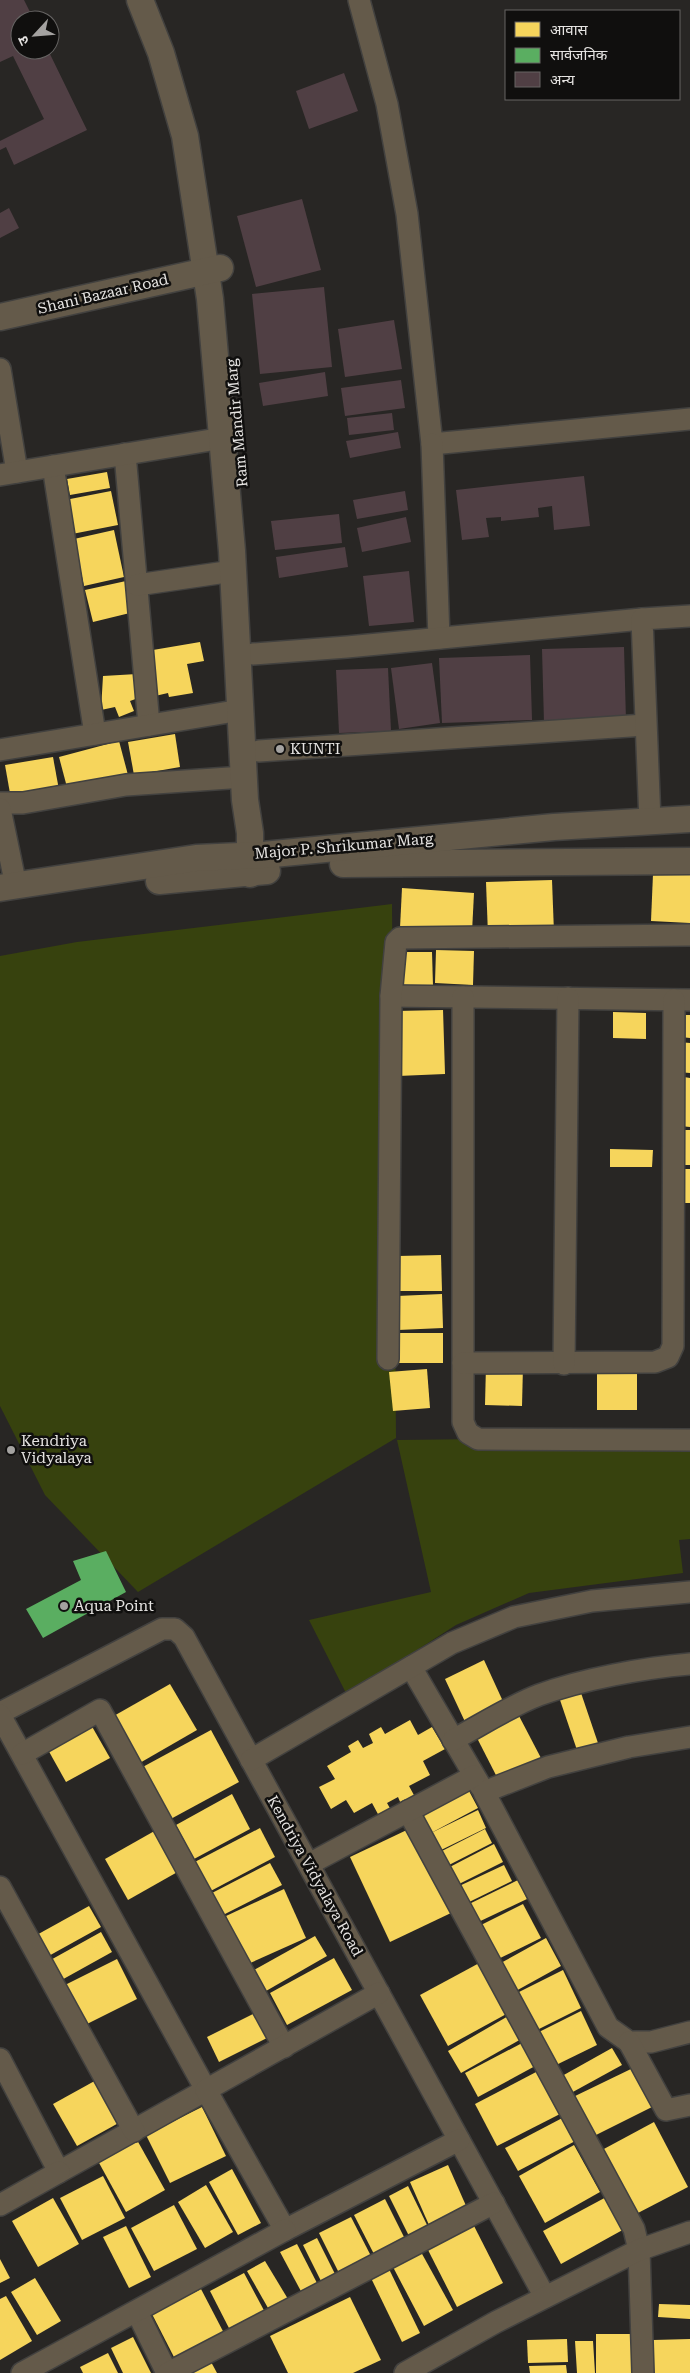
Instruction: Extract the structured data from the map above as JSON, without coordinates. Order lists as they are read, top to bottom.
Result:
{
  "streets": {
    "street": [
      "Shani Bazaar Road",
      "Ram Mandir Marg",
      "Major P. Shrikumar Marg",
      "Kendriya Vidyalaya Road"
    ]
  },
  "crossings": [
    ["Shani Bazaar Road", "Ram Mandir Marg"],
    ["Ram Mandir Marg", "Major P. Shrikumar Marg"]
  ],
  "places": ["KUNTI", "Kendriya Vidyalaya", "Aqua Point"],
  "legend": ["आवास", "सार्वजनिक", "अन्य"],
  "north": "bottom left"
}
